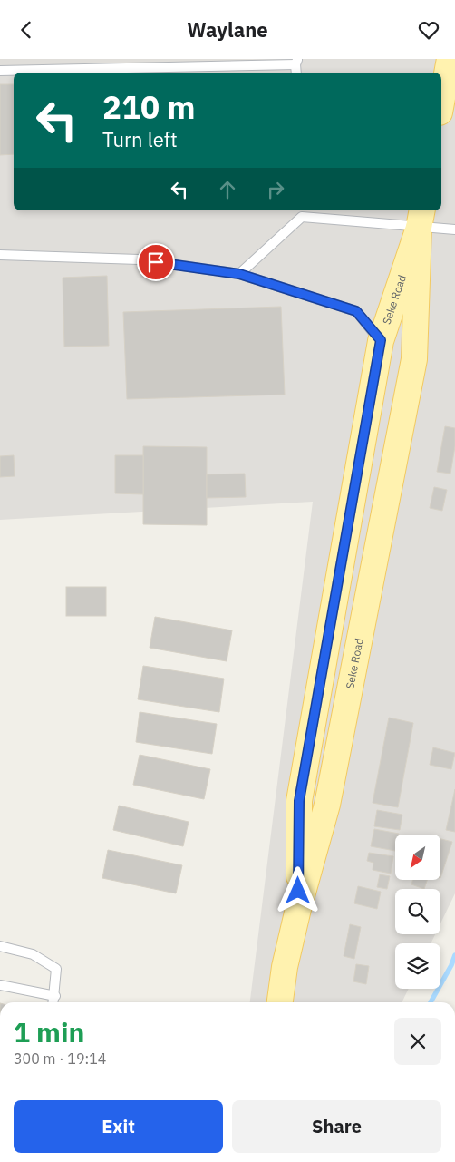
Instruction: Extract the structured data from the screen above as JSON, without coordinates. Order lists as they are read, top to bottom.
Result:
{
  "streets": {
    "main road": ["Seke Road"]
  },
  "north": "bottom left",
  "page": {
    "header": "Waylane",
    "turn": ["210 m", "Turn left"],
    "heading": ["1 min", "300 m · 19:14"],
    "buttons": ["Exit", "Share"]
  }
}
